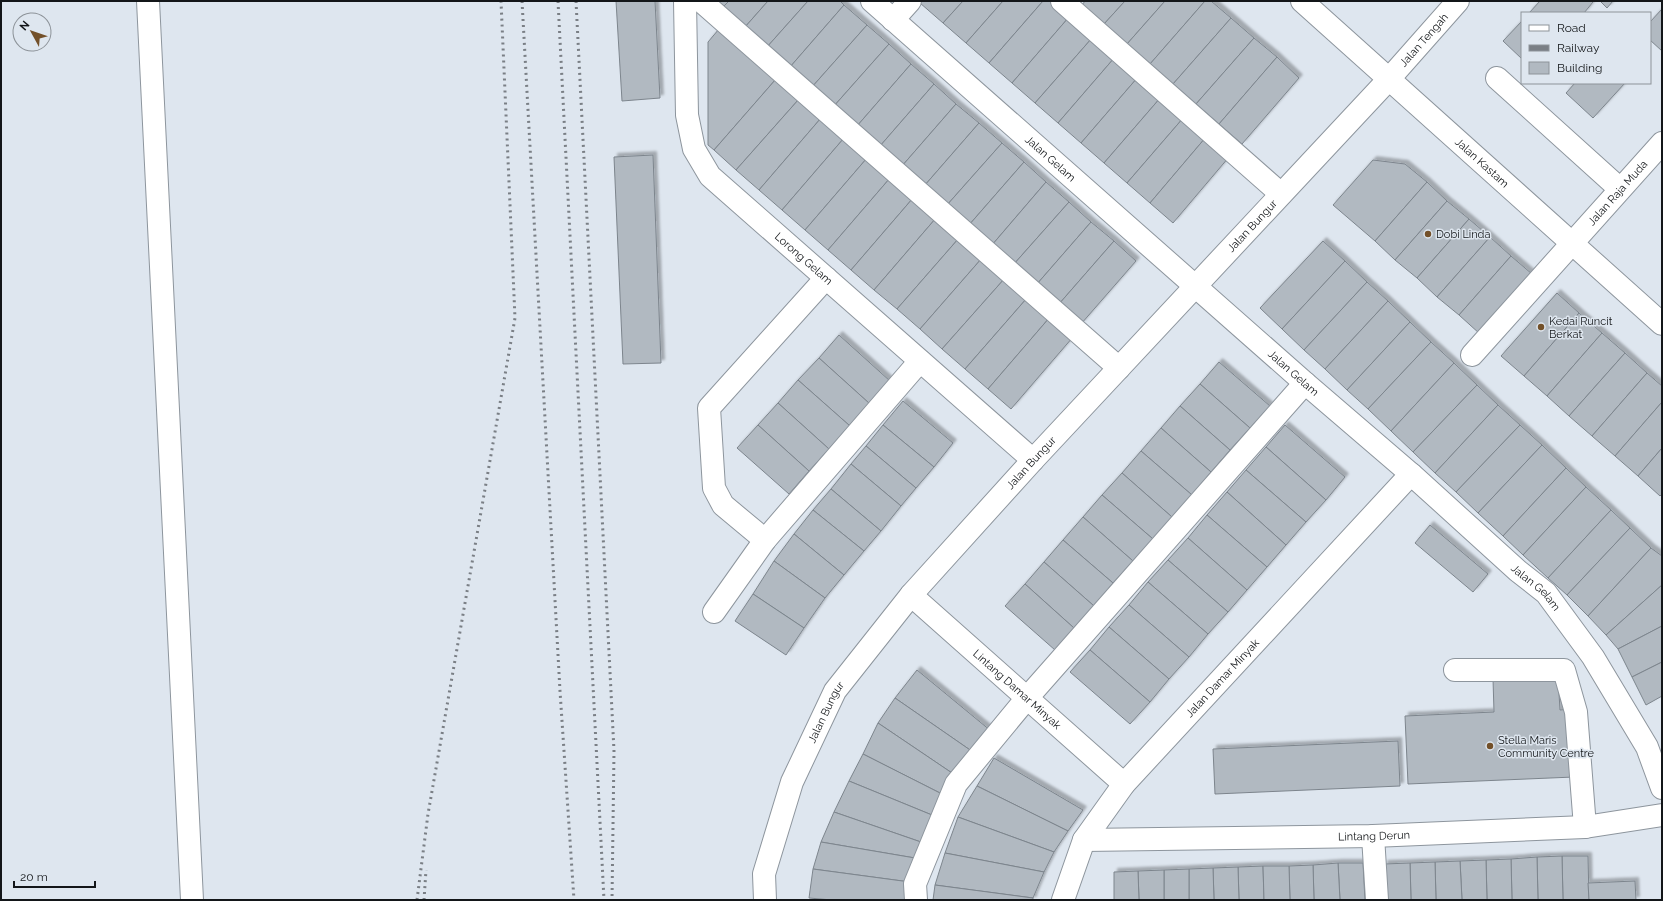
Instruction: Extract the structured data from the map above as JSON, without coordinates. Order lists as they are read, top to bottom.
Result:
{
  "streets": {
    "street": [
      "Jalan Tengah",
      "Jalan Gelam",
      "Jalan Kastam",
      "Jalan Raja Muda",
      "Jalan Bungur",
      "Lorong Gelam",
      "Jalan Damar Minyak",
      "Lintang Damar Minyak",
      "Lintang Derun"
    ]
  },
  "crossings": [
    ["Jalan Tengah", "Jalan Kastam"],
    ["Jalan Tengah", "Jalan Bungur"],
    ["Jalan Gelam", "Jalan Bungur"],
    ["Jalan Gelam", "Jalan Damar Minyak"],
    ["Jalan Kastam", "Jalan Raja Muda"],
    ["Jalan Kastam", "Jalan Bungur"],
    ["Jalan Bungur", "Lorong Gelam"],
    ["Jalan Bungur", "Lintang Damar Minyak"],
    ["Jalan Damar Minyak", "Lintang Damar Minyak"],
    ["Jalan Damar Minyak", "Lintang Derun"]
  ],
  "places": ["Dobi Linda", "Kedai Runcit Berkat", "Stella Maris Community Centre"],
  "legend": ["Road", "Railway", "Building"],
  "scale_bar": "20 m",
  "north": "top left"
}
